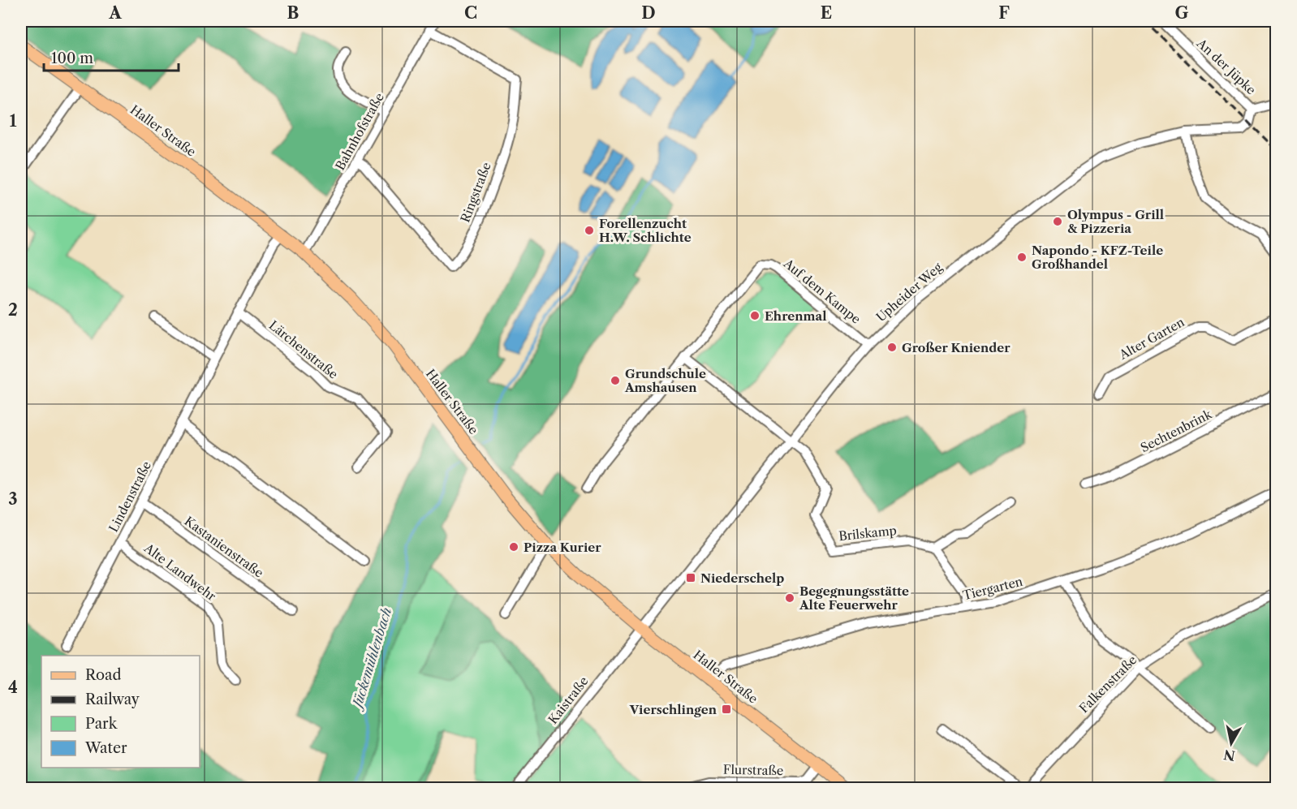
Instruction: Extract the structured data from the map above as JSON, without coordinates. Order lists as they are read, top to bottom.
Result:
{
  "streets": {
    "main road": ["Haller Straße"],
    "street": [
      "An der Jüpke",
      "Bahnhofstraße",
      "Ringstraße",
      "Auf dem Kampe",
      "Upheider Weg",
      "Alter Garten",
      "Lärchenstraße",
      "Sechtenbrink",
      "Lindenstraße",
      "Brilskamp",
      "Kastanienstraße",
      "Alte Landwehr",
      "Tiergarten",
      "Falkenstraße",
      "Kaistraße",
      "Flurstraße"
    ]
  },
  "crossings": [
    ["An der Jüpke", "Upheider Weg"],
    ["Haller Straße", "Bahnhofstraße"],
    ["Haller Straße", "Upheider Weg"],
    ["Haller Straße", "Lindenstraße"],
    ["Haller Straße", "Tiergarten"],
    ["Haller Straße", "Kaistraße"],
    ["Haller Straße", "Flurstraße"],
    ["Bahnhofstraße", "Ringstraße"],
    ["Auf dem Kampe", "Upheider Weg"],
    ["Upheider Weg", "Brilskamp"],
    ["Upheider Weg", "Kaistraße"],
    ["Lärchenstraße", "Lindenstraße"],
    ["Lindenstraße", "Kastanienstraße"],
    ["Lindenstraße", "Alte Landwehr"]
  ],
  "water": ["Jückemühlenbach"],
  "places": {
    "other": [
      "Olympus - Grill & Pizzeria",
      "Forellenzucht H.W. Schlichte",
      "Napondo - KFZ-Teile Großhandel",
      "Ehrenmal",
      "Großer Kniender",
      "Grundschule Amshausen",
      "Pizza Kurier",
      "Begegnungsstätte Alte Feuerwehr"
    ],
    "transit": ["Niederschelp", "Vierschlingen"]
  },
  "legend": [
    "Road",
    "Railway",
    "Park",
    "Water"
  ],
  "scale_bar": "100 m",
  "north": "bottom",
  "grid": {
    "columns": [
      "A",
      "B",
      "C",
      "D",
      "E",
      "F",
      "G"
    ],
    "rows": [
      "1",
      "2",
      "3",
      "4"
    ]
  }
}
